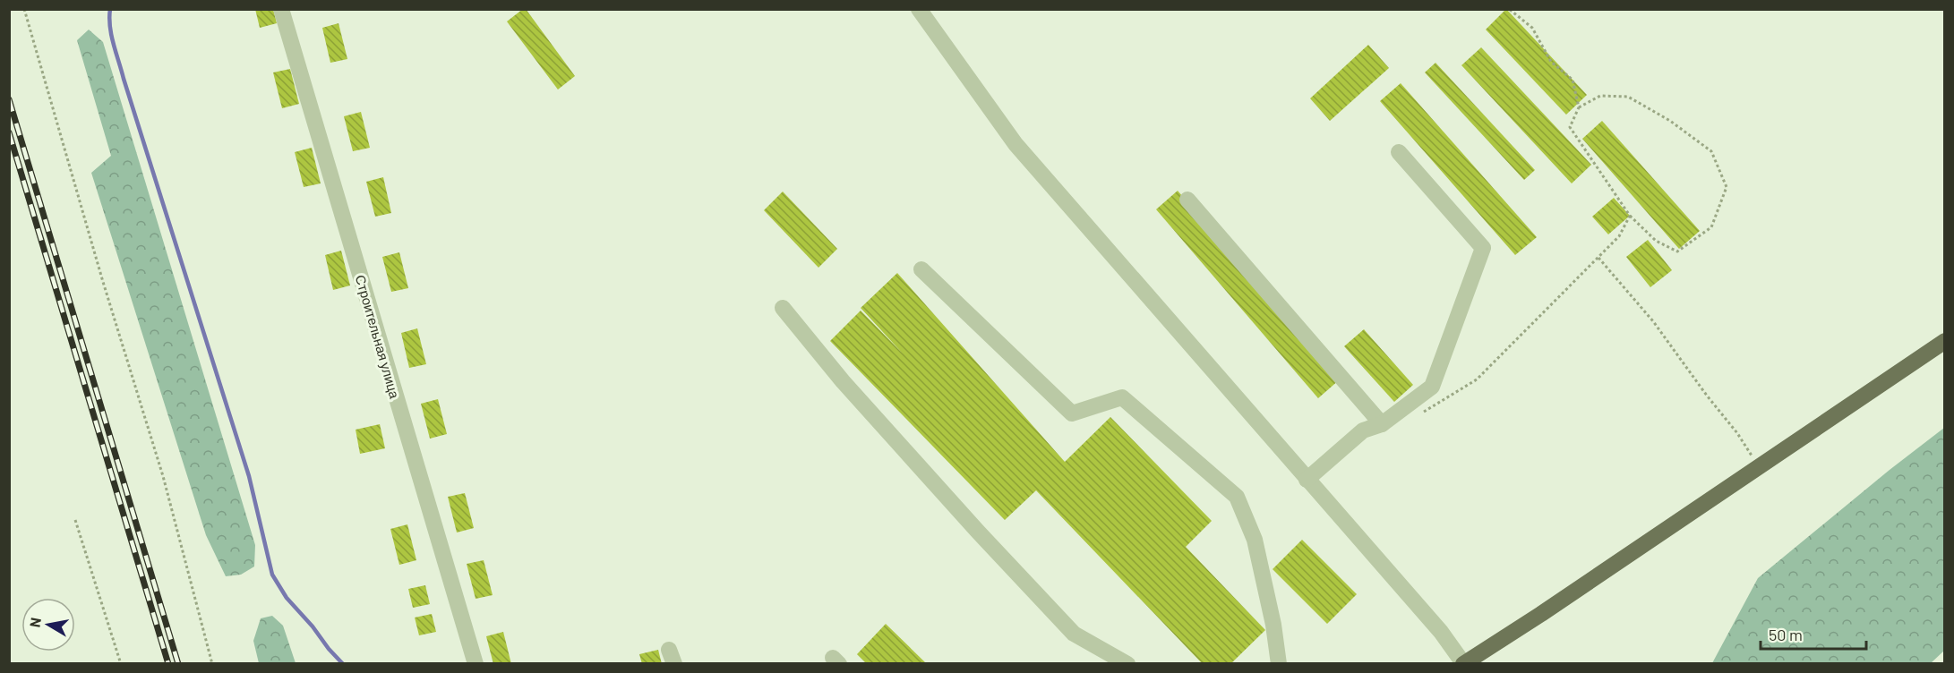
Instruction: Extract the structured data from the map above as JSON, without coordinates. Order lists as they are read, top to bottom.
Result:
{
  "streets": {
    "street": ["Строительная улица"]
  },
  "scale_bar": "50 m",
  "north": "left"
}
